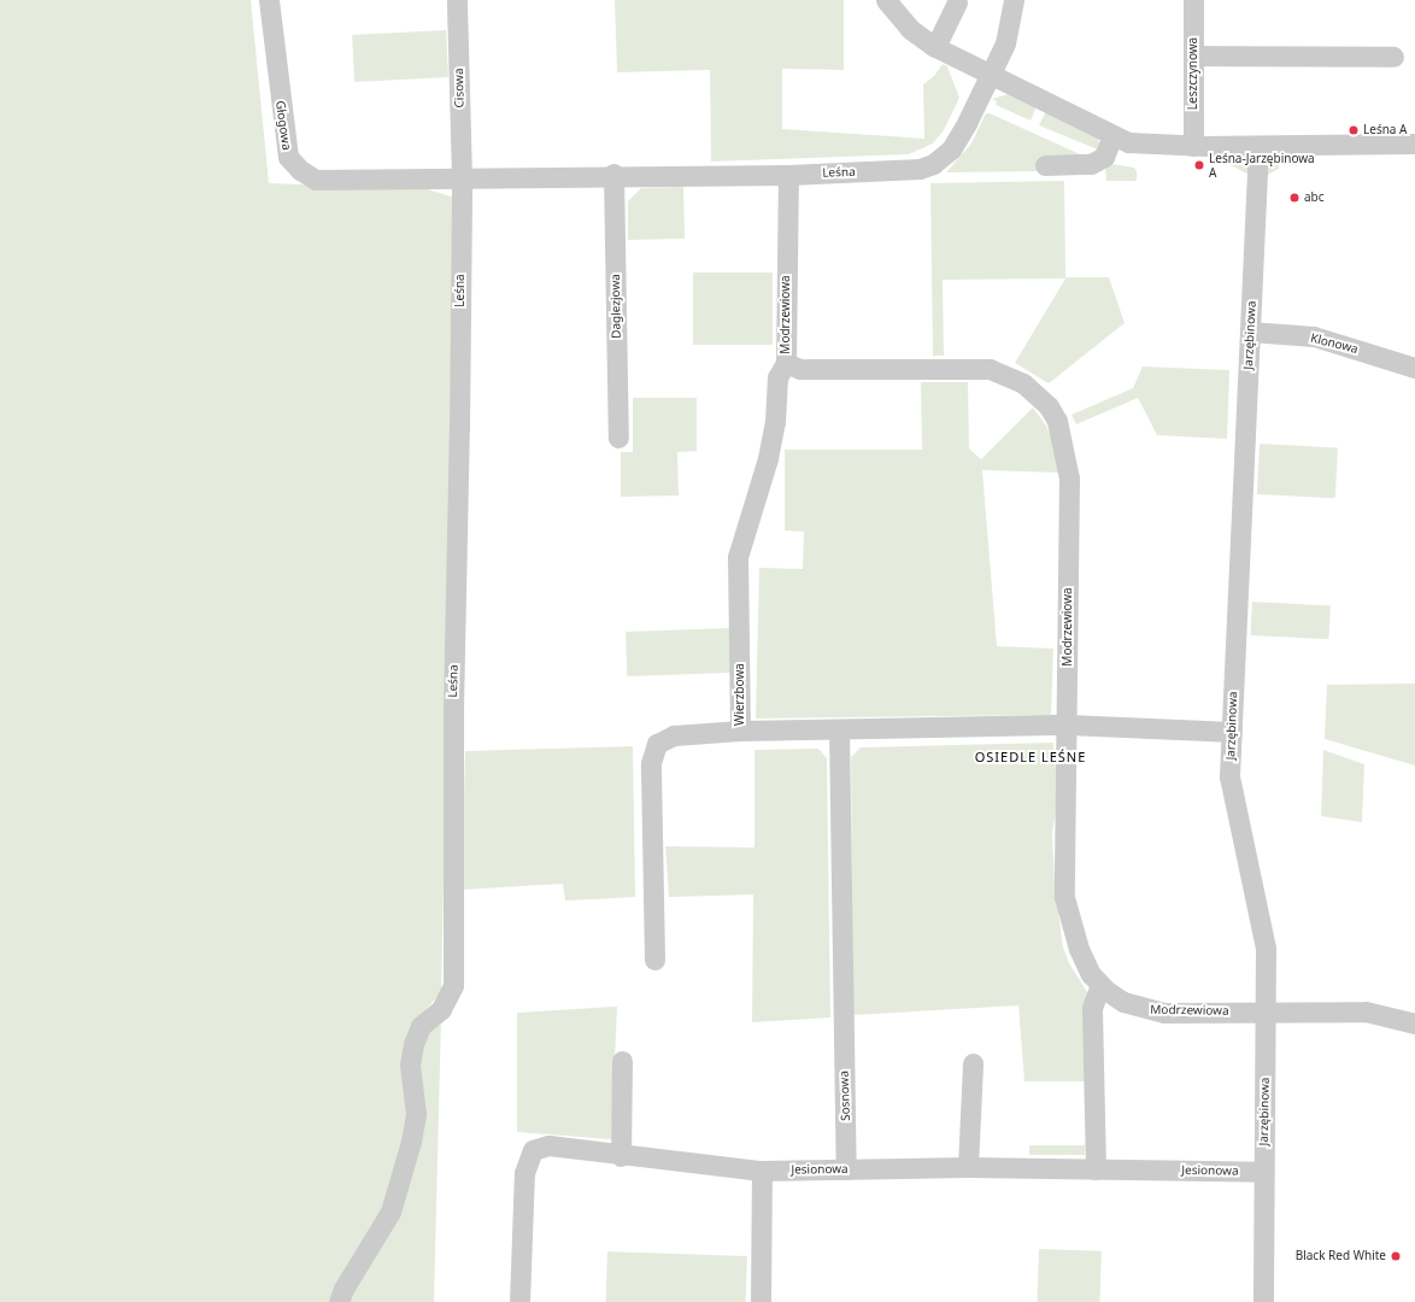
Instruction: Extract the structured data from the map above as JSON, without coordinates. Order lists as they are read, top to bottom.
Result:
{
  "streets": {
    "street": [
      "Leszczynowa",
      "Cisowa",
      "Głogowa",
      "Leśna",
      "Daglezjowa",
      "Modrzewiowa",
      "Jarzębinowa",
      "Klonowa",
      "Wierzbowa",
      "Sosnowa",
      "Jesionowa"
    ]
  },
  "crossings": [
    ["Cisowa", "Głogowa"],
    ["Cisowa", "Leśna"],
    ["Głogowa", "Leśna"],
    ["Leśna", "Daglezjowa"],
    ["Leśna", "Modrzewiowa"],
    ["Modrzewiowa", "Jarzębinowa"],
    ["Modrzewiowa", "Wierzbowa"],
    ["Jarzębinowa", "Klonowa"],
    ["Jarzębinowa", "Jesionowa"],
    ["Sosnowa", "Jesionowa"]
  ],
  "districts": ["OSIEDLE LEŚNE"],
  "places": [
    "Leśna A",
    "Leśna-Jarzębinowa A",
    "abc",
    "Black Red White"
  ]
}
